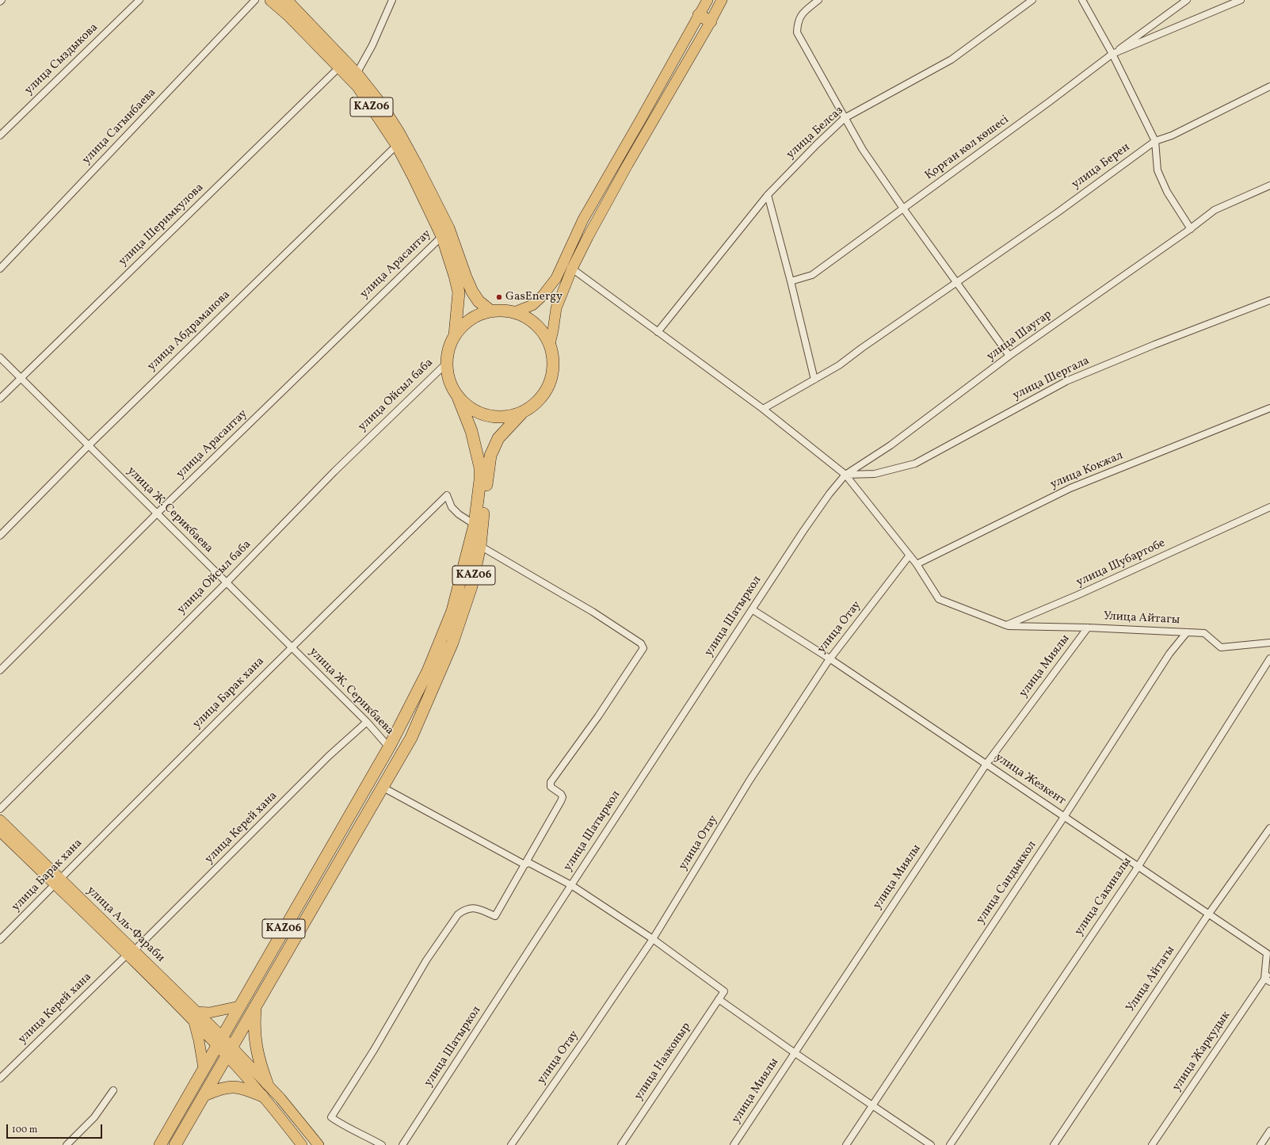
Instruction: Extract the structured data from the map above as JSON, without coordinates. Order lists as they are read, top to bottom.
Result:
{
  "streets": {
    "highway": ["KАZ06"],
    "main road": ["улица Аль-Фараби"],
    "street": [
      "улица Сыздыкова",
      "улица Сагынбаева",
      "улица Белсаз",
      "Қорған көл көшесі",
      "улица Берен",
      "улица Шеримкулова",
      "улица Арасантау",
      "улица Абдраманова",
      "улица Шаугар",
      "улица Шергала",
      "улица Ойсыл баба",
      "улица Кокжал",
      "улица Ж. Серикбаева",
      "улица Шубартобе",
      "улица Шатыркол",
      "Улица Айтагы",
      "улица Отау",
      "улица Миялы",
      "улица Барак хана",
      "улица Жезкент",
      "улица Керей хана",
      "улица Сандыккол",
      "улица Сакиналы",
      "улица Жаркудык",
      "улица Назконыр"
    ]
  },
  "crossings": [
    ["KАZ06", "улица Шеримкулова"],
    ["KАZ06", "улица Арасантау"],
    ["KАZ06", "улица Абдраманова"],
    ["KАZ06", "улица Ойсыл баба"],
    ["KАZ06", "улица Ж. Серикбаева"],
    ["KАZ06", "улица Барак хана"],
    ["KАZ06", "улица Аль-Фараби"],
    ["улица Шеримкулова", "улица Ж. Серикбаева"],
    ["улица Арасантау", "улица Ж. Серикбаева"],
    ["улица Абдраманова", "улица Ж. Серикбаева"],
    ["улица Шаугар", "улица Шергала"],
    ["улица Шаугар", "улица Шатыркол"],
    ["улица Ойсыл баба", "улица Ж. Серикбаева"],
    ["улица Ж. Серикбаева", "улица Барак хана"],
    ["улица Ж. Серикбаева", "улица Керей хана"],
    ["улица Шубартобе", "Улица Айтагы"],
    ["улица Шатыркол", "улица Жезкент"],
    ["Улица Айтагы", "улица Миялы"],
    ["Улица Айтагы", "улица Жезкент"],
    ["Улица Айтагы", "улица Сандыккол"],
    ["улица Отау", "улица Жезкент"],
    ["улица Отау", "улица Назконыр"],
    ["улица Миялы", "улица Жезкент"],
    ["улица Барак хана", "улица Аль-Фараби"],
    ["улица Жезкент", "улица Сандыккол"],
    ["улица Жезкент", "улица Сакиналы"],
    ["улица Жезкент", "улица Жаркудык"],
    ["улица Керей хана", "улица Аль-Фараби"]
  ],
  "places": ["GasEnergy"],
  "scale_bar": "100 m"
}
